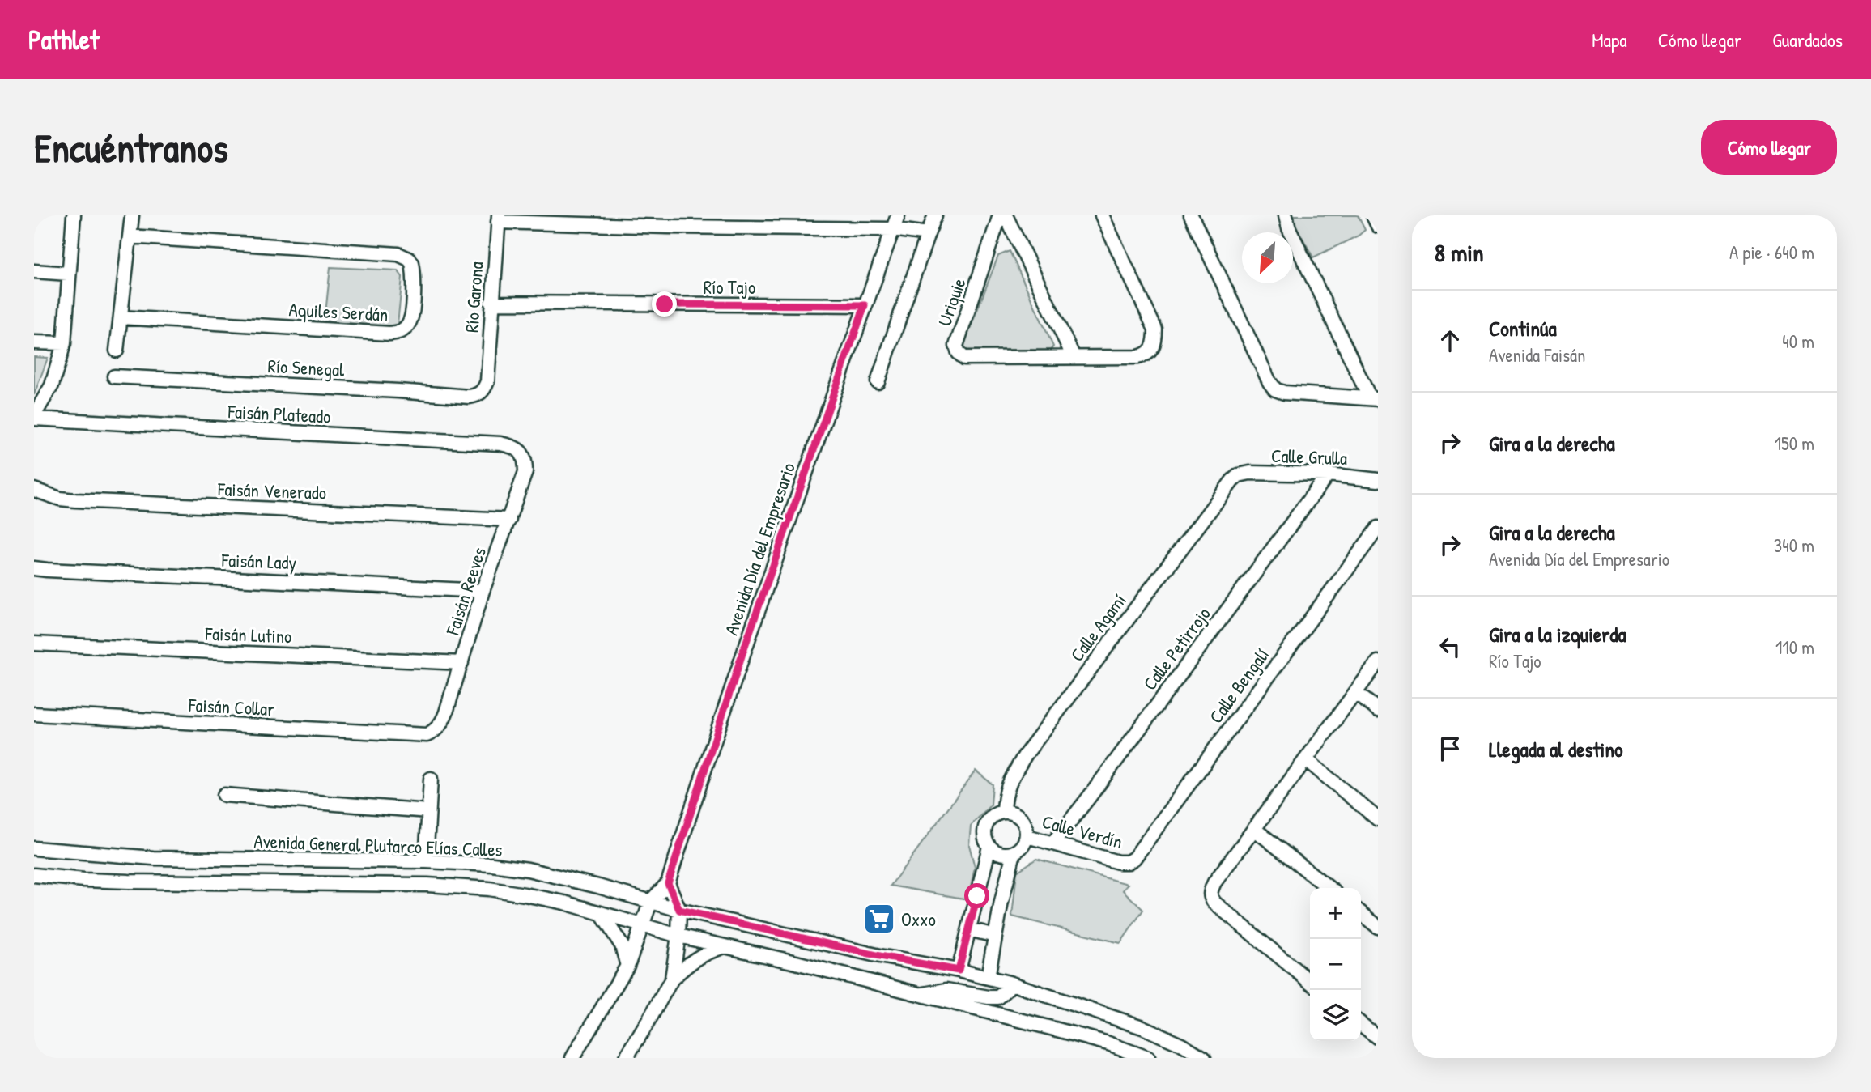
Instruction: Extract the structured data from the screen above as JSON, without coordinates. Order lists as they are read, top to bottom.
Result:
{
  "streets": {
    "street": [
      "Río Tajo",
      "Río Garona",
      "Uriquie",
      "Aquiles Serdán",
      "Río Senegal",
      "Faisán Plateado",
      "Calle Grulla",
      "Faisán Venerado",
      "Avenida Día del Empresario",
      "Faisán Lady",
      "Faisán Reeves",
      "Calle Agamí",
      "Faisán Lutino",
      "Calle Petirrojo",
      "Calle Bengalí",
      "Faisán Collar",
      "Calle Verdín",
      "Avenida General Plutarco Elías Calles"
    ]
  },
  "crossings": [
    ["Río Tajo", "Río Garona"],
    ["Río Tajo", "Avenida Día del Empresario"],
    ["Río Garona", "Río Senegal"],
    ["Faisán Plateado", "Faisán Reeves"],
    ["Calle Grulla", "Calle Agamí"],
    ["Calle Grulla", "Calle Petirrojo"],
    ["Faisán Venerado", "Faisán Reeves"],
    ["Avenida Día del Empresario", "Avenida General Plutarco Elías Calles"],
    ["Faisán Lady", "Faisán Reeves"],
    ["Faisán Reeves", "Faisán Lutino"],
    ["Faisán Reeves", "Faisán Collar"],
    ["Calle Agamí", "Calle Verdín"],
    ["Calle Petirrojo", "Calle Verdín"],
    ["Calle Bengalí", "Calle Verdín"]
  ],
  "places": {
    "supermarket": ["Oxxo"]
  },
  "north": "bottom left",
  "page": {
    "header": "Pathlet",
    "nav": ["Mapa", "Cómo llegar", "Guardados"],
    "buttons": "Cómo llegar",
    "title": "Encuéntranos",
    "heading": ["8 min", "A pie · 640 m"],
    "list": [
      ["Continúa", "Avenida Faisán", "40 m"],
      ["Gira a la derecha", "150 m"],
      ["Gira a la derecha", "Avenida Día del Empresario", "340 m"],
      ["Gira a la izquierda", "Río Tajo", "110 m"],
      "Llegada al destino"
    ],
    "map_buttons": ["+", "−"]
  }
}
